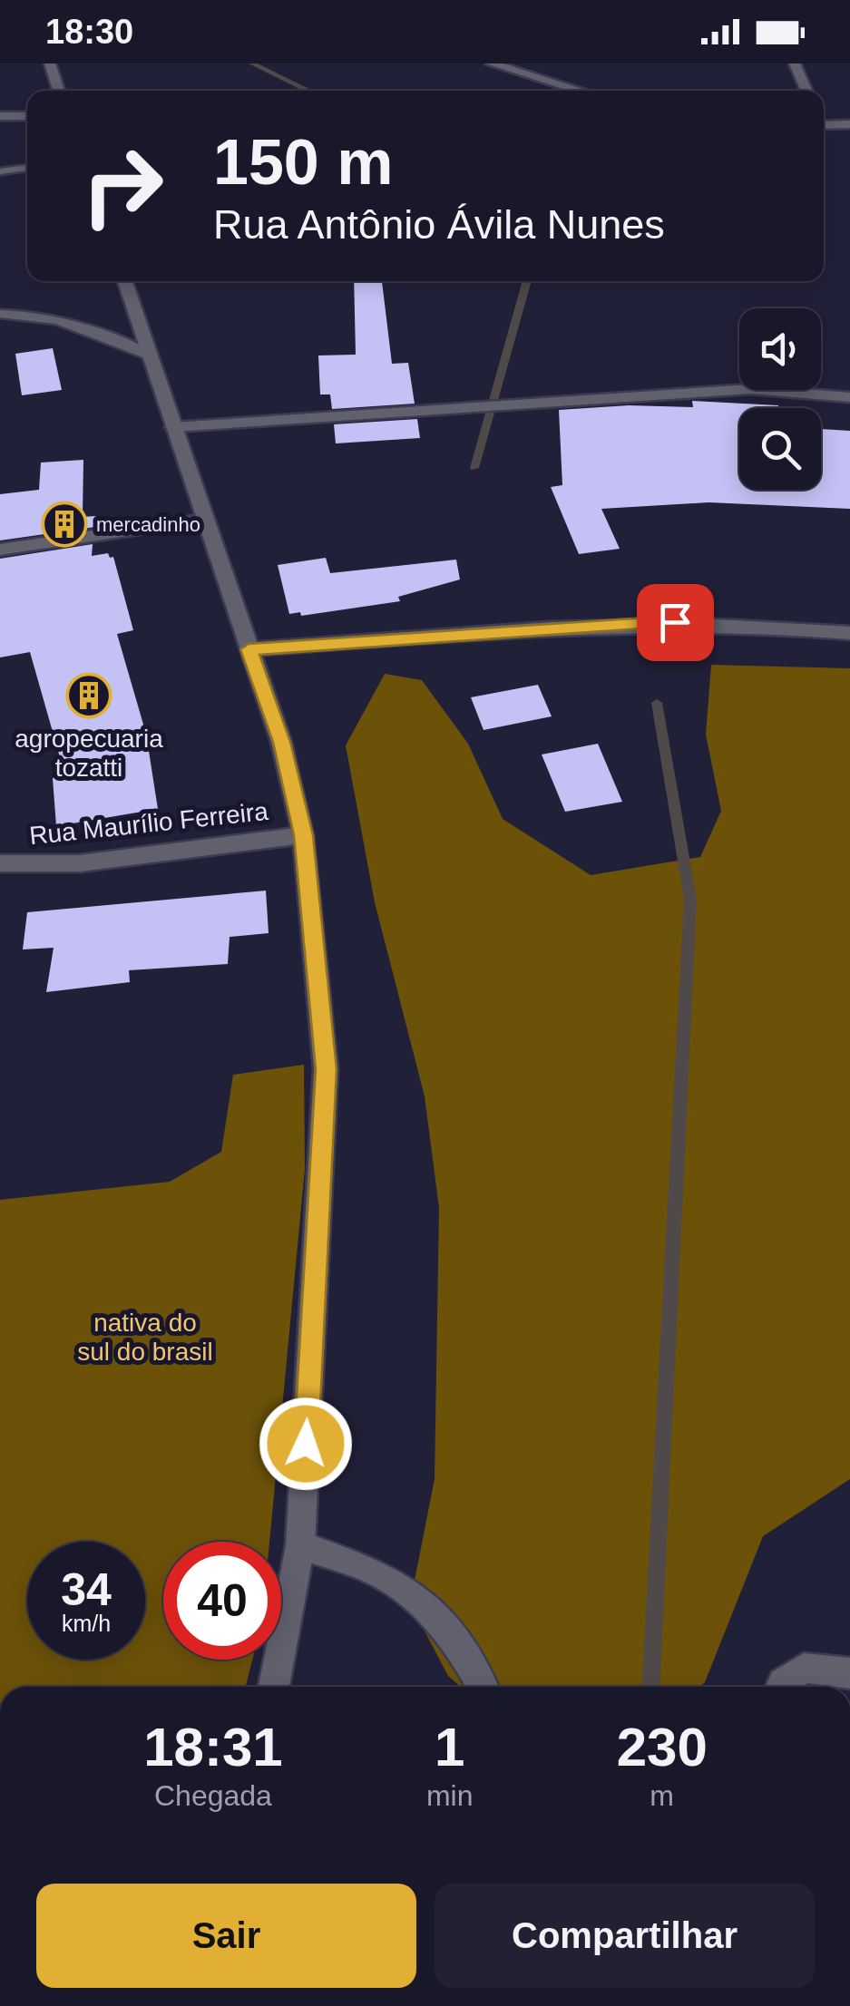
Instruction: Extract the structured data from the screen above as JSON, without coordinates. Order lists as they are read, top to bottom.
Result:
{
  "streets": {
    "street": ["Rua Maurílio Ferreira"]
  },
  "parks": ["nativa do sul do brasil"],
  "places": {
    "building": ["mercadinho", "agropecuaria tozatti"]
  },
  "page": {
    "status": "18:30",
    "turn": ["150 m", "Rua Antônio Ávila Nunes"],
    "speed": "34 km/h",
    "limit": "40",
    "eta": [
      "18:31",
      "Chegada",
      "1",
      "min",
      "230",
      "m"
    ],
    "buttons": ["Sair", "Compartilhar"]
  }
}
